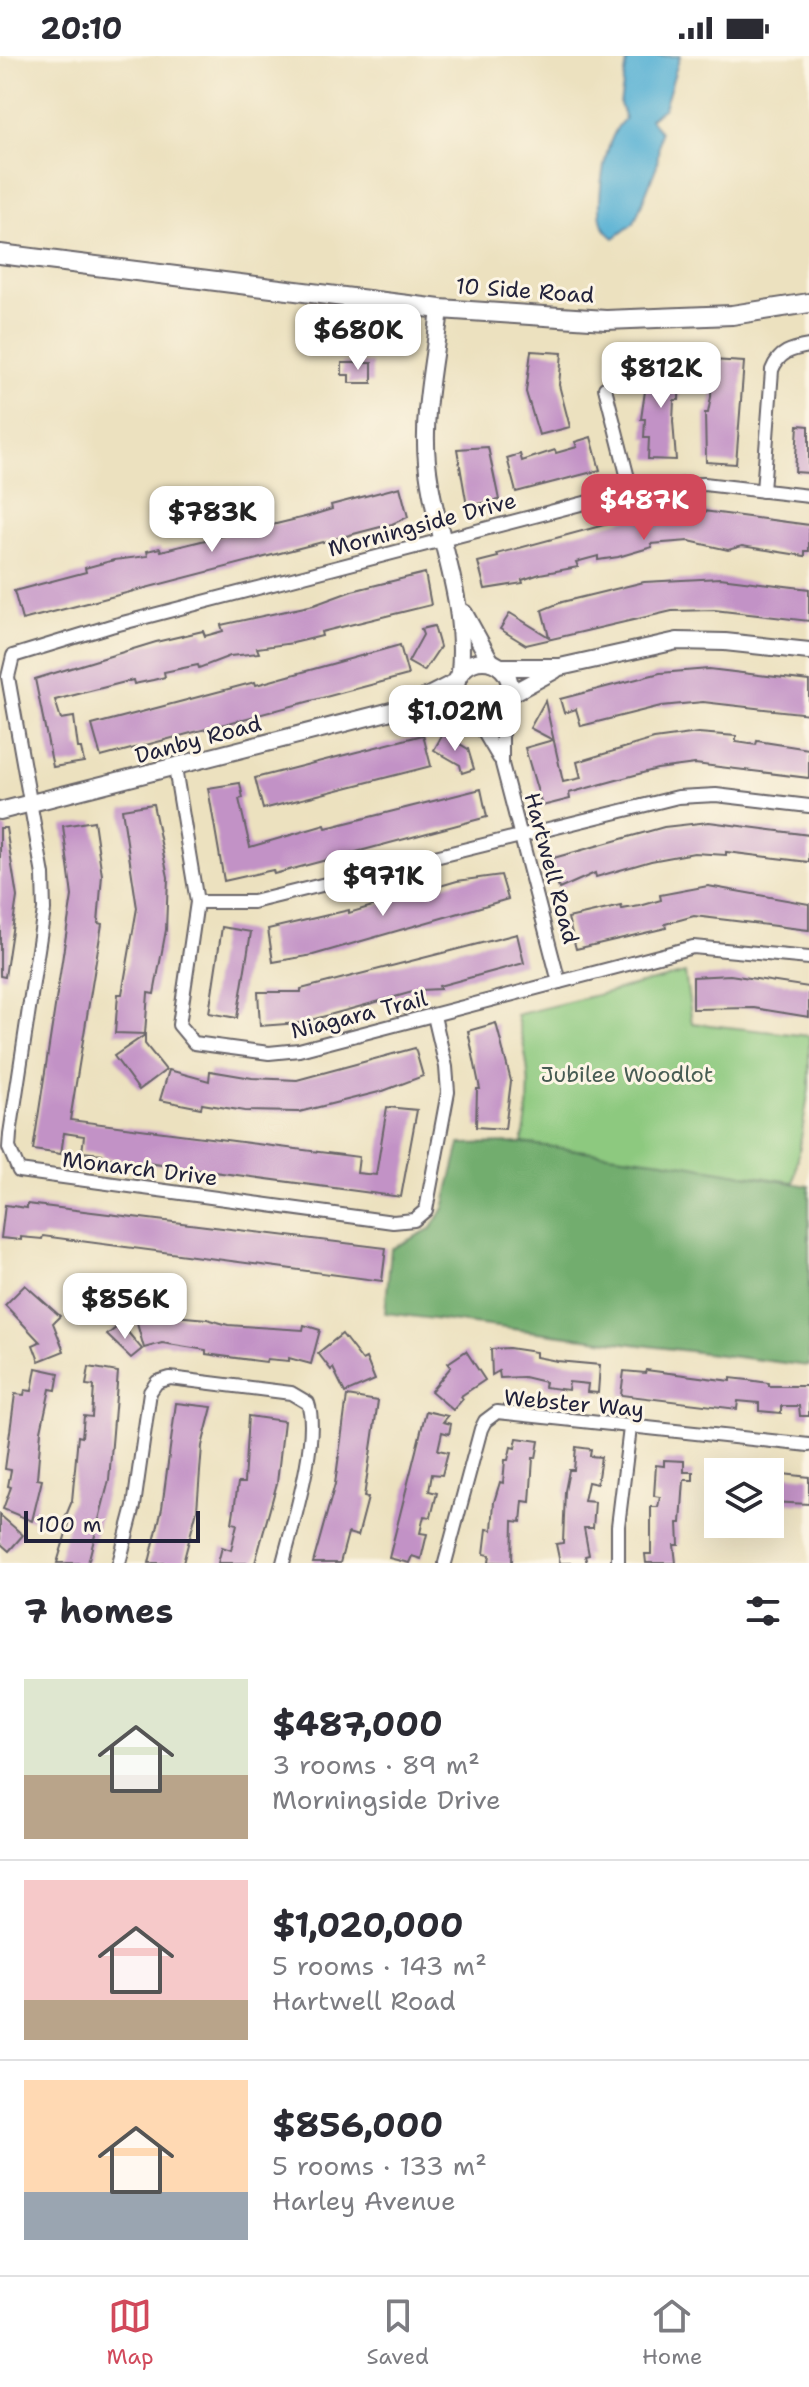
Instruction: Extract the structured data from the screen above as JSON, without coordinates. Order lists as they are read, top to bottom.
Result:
{
  "streets": {
    "main road": ["10 Side Road"],
    "street": [
      "Morningside Drive",
      "Danby Road",
      "Hartwell Road",
      "Niagara Trail",
      "Monarch Drive",
      "Webster Way"
    ]
  },
  "crossings": [
    ["Morningside Drive", "Danby Road"],
    ["Morningside Drive", "Monarch Drive"],
    ["Danby Road", "Hartwell Road"],
    ["Danby Road", "Niagara Trail"],
    ["Danby Road", "Monarch Drive"],
    ["Hartwell Road", "Niagara Trail"],
    ["Niagara Trail", "Monarch Drive"]
  ],
  "parks": ["Jubilee Woodlot"],
  "scale_bar": "100 m",
  "page": {
    "status": "20:10",
    "price": [
      "$680K",
      "$812K",
      "$487K",
      "$783K",
      "$1.02M",
      "$971K",
      "$856K"
    ],
    "scale": "100 m",
    "heading": "7 homes",
    "list": [
      {
        "name": "$487,000",
        "note": "3 rooms · 89 m² · Morningside Drive"
      },
      {
        "name": "$1,020,000",
        "note": "5 rooms · 143 m² · Hartwell Road"
      },
      {
        "name": "$856,000",
        "note": "5 rooms · 133 m² · Harley Avenue"
      }
    ],
    "tabs": ["Map", "Saved", "Home"]
  }
}
